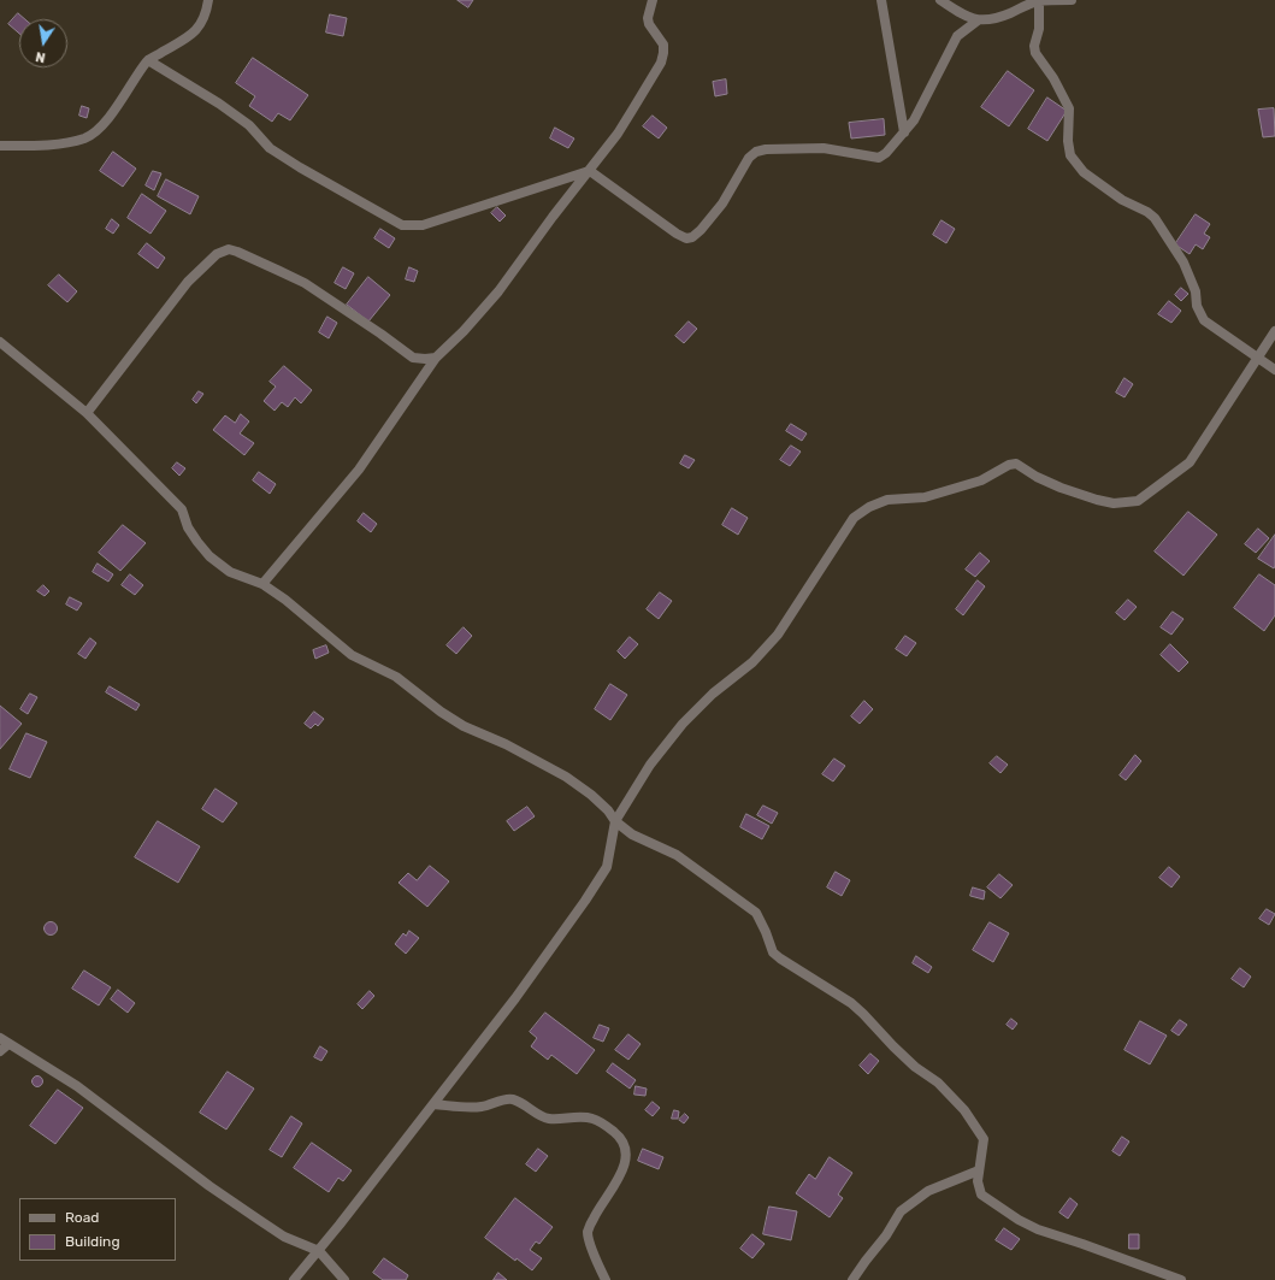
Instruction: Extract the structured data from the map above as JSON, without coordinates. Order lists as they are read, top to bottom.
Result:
{
  "legend": ["Road", "Building"],
  "north": "bottom"
}
